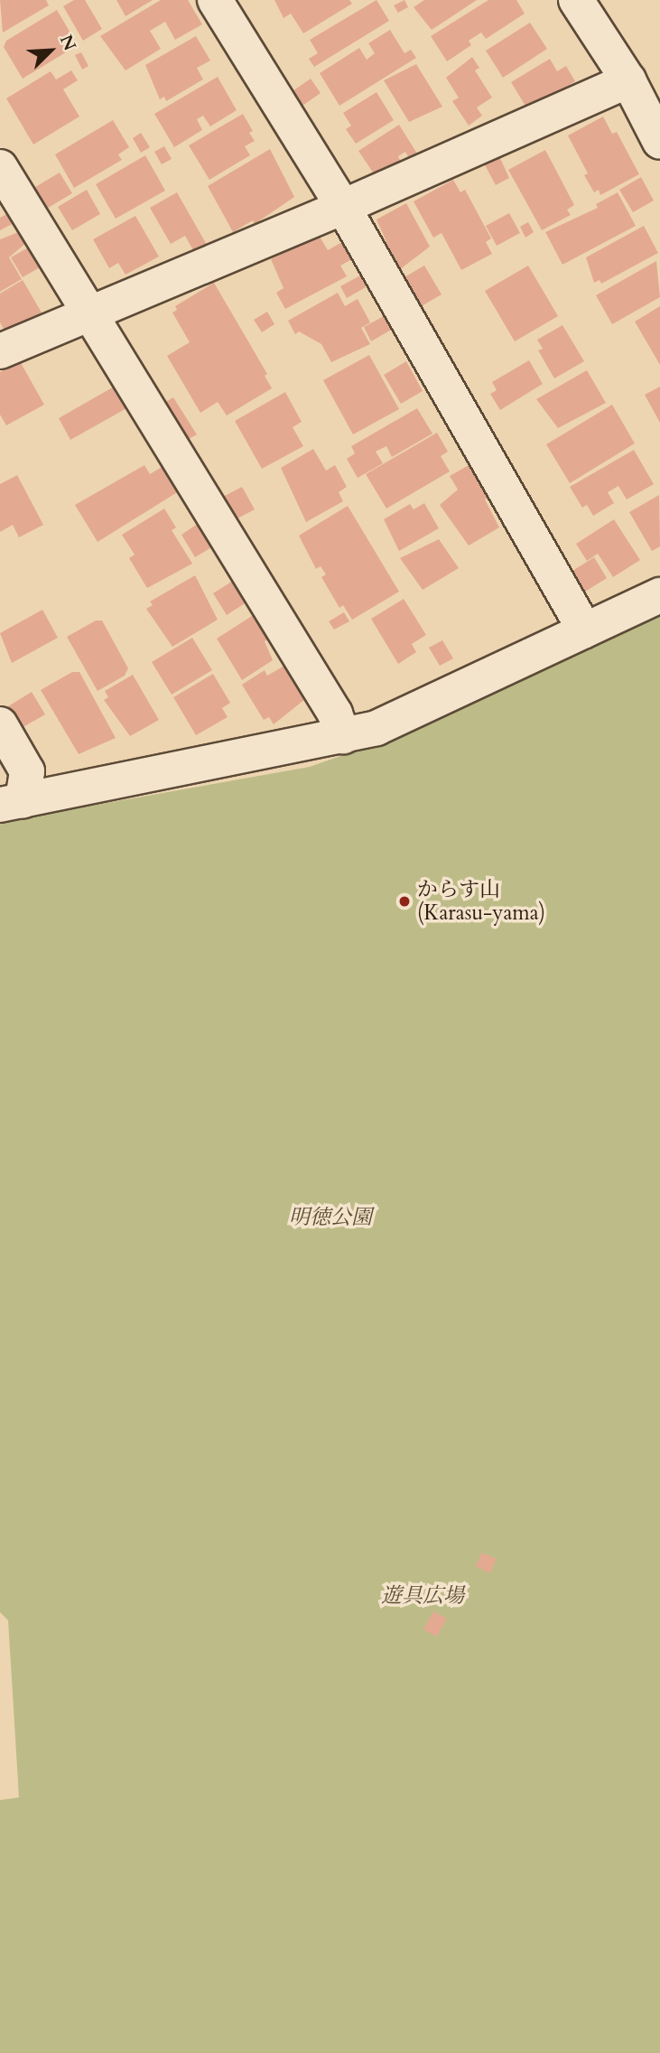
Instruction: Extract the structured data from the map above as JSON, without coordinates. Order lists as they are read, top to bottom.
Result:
{
  "parks": ["明徳公園", "遊具広場"],
  "places": ["からす山 (Karasu-yama)"],
  "north": "top right"
}
